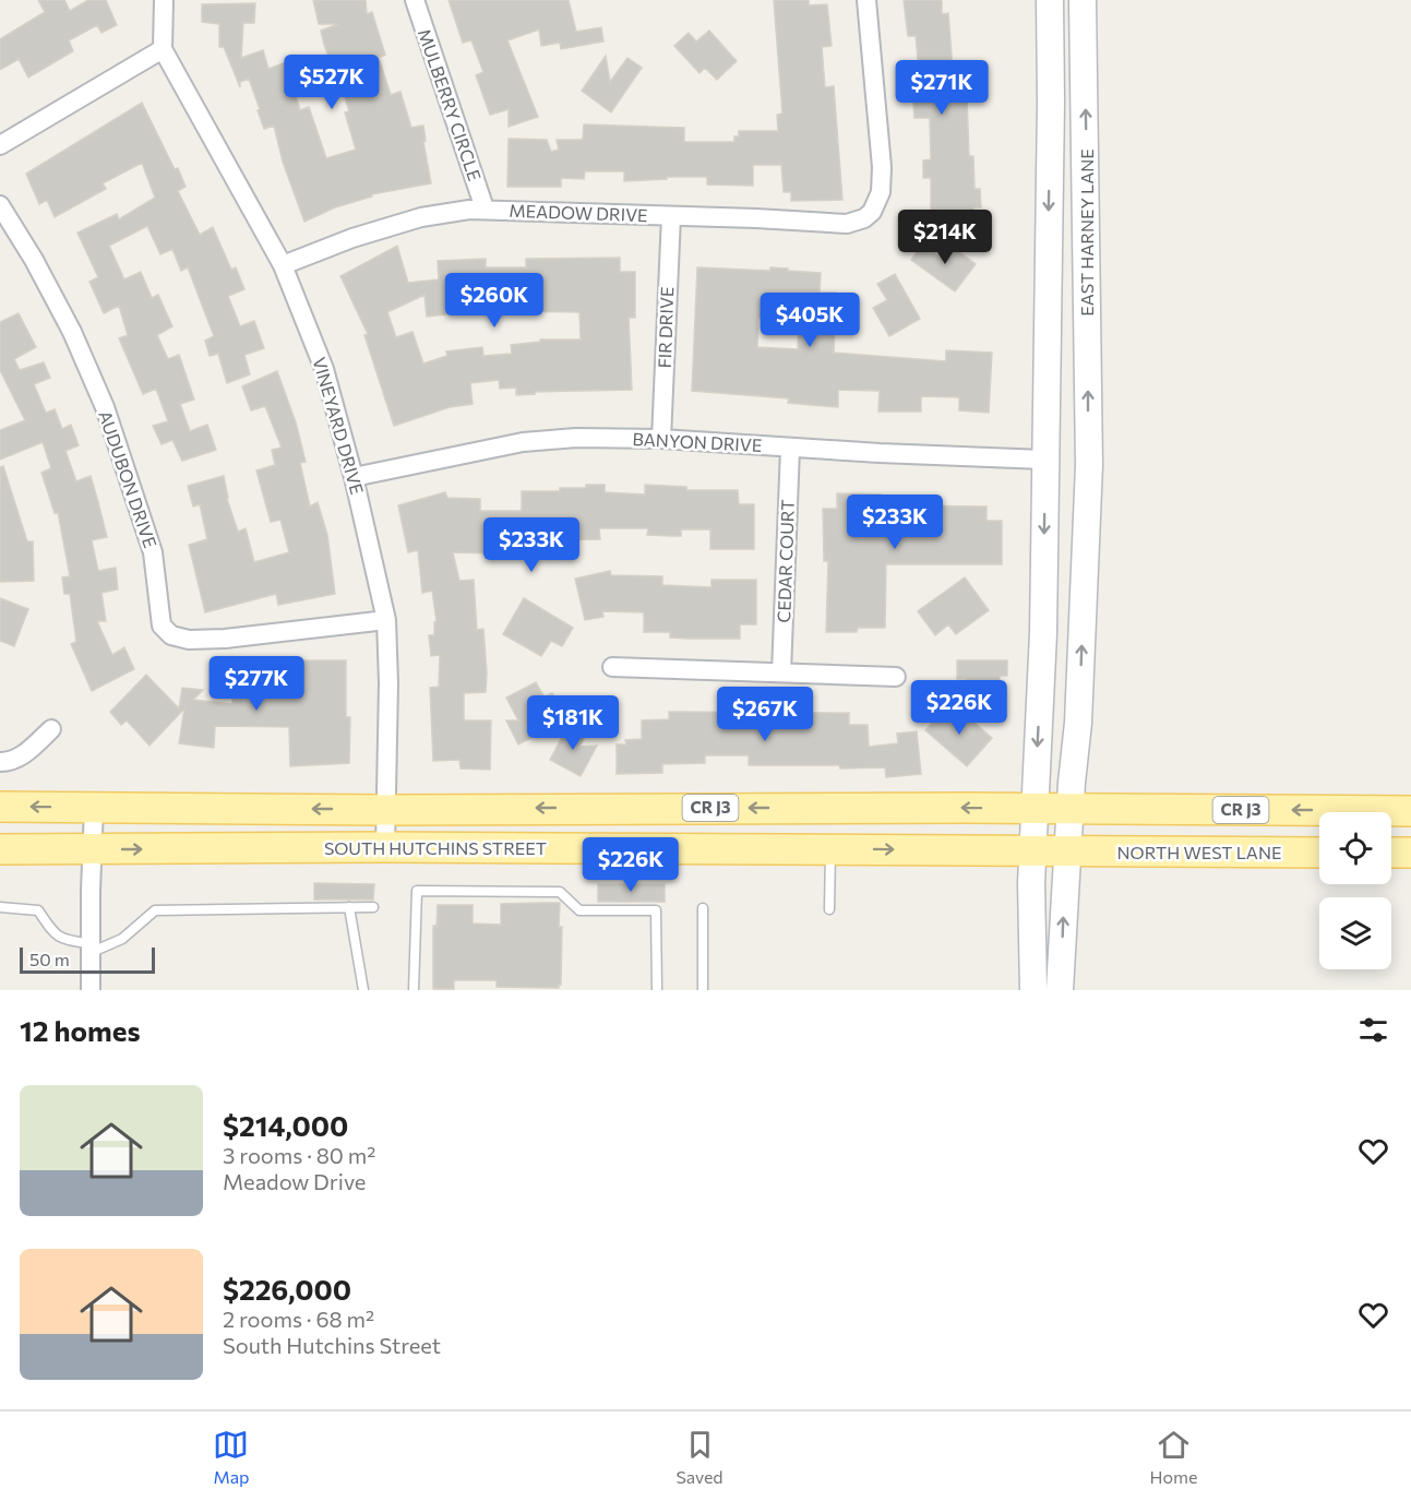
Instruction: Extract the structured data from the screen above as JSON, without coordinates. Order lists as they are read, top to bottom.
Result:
{
  "streets": {
    "main road": [
      "EAST HARNEY LANE",
      "CR J3",
      "SOUTH HUTCHINS STREET",
      "NORTH WEST LANE"
    ],
    "street": [
      "MULBERRY CIRCLE",
      "MEADOW DRIVE",
      "FIR DRIVE",
      "VINEYARD DRIVE",
      "BANYON DRIVE",
      "AUDUBON DRIVE",
      "CEDAR COURT"
    ]
  },
  "crossings": [
    ["MULBERRY CIRCLE", "MEADOW DRIVE"],
    ["MEADOW DRIVE", "FIR DRIVE"],
    ["MEADOW DRIVE", "VINEYARD DRIVE"],
    ["EAST HARNEY LANE", "BANYON DRIVE"],
    ["EAST HARNEY LANE", "CR J3"],
    ["EAST HARNEY LANE", "SOUTH HUTCHINS STREET"],
    ["EAST HARNEY LANE", "NORTH WEST LANE"],
    ["FIR DRIVE", "BANYON DRIVE"],
    ["VINEYARD DRIVE", "BANYON DRIVE"],
    ["VINEYARD DRIVE", "AUDUBON DRIVE"],
    ["VINEYARD DRIVE", "CR J3"],
    ["VINEYARD DRIVE", "SOUTH HUTCHINS STREET"],
    ["BANYON DRIVE", "CEDAR COURT"],
    ["SOUTH HUTCHINS STREET", "NORTH WEST LANE"]
  ],
  "scale_bar": "50 m",
  "page": {
    "price": [
      "$527K",
      "$271K",
      "$214K",
      "$260K",
      "$405K",
      "$233K",
      "$233K",
      "$277K",
      "$226K",
      "$267K",
      "$181K",
      "$226K"
    ],
    "scale": "50 m",
    "heading": "12 homes",
    "list": [
      {
        "name": "$214,000",
        "note": "3 rooms · 80 m² · Meadow Drive"
      },
      {
        "name": "$226,000",
        "note": "2 rooms · 68 m² · South Hutchins Street"
      }
    ],
    "tabs": ["Map", "Saved", "Home"]
  }
}
